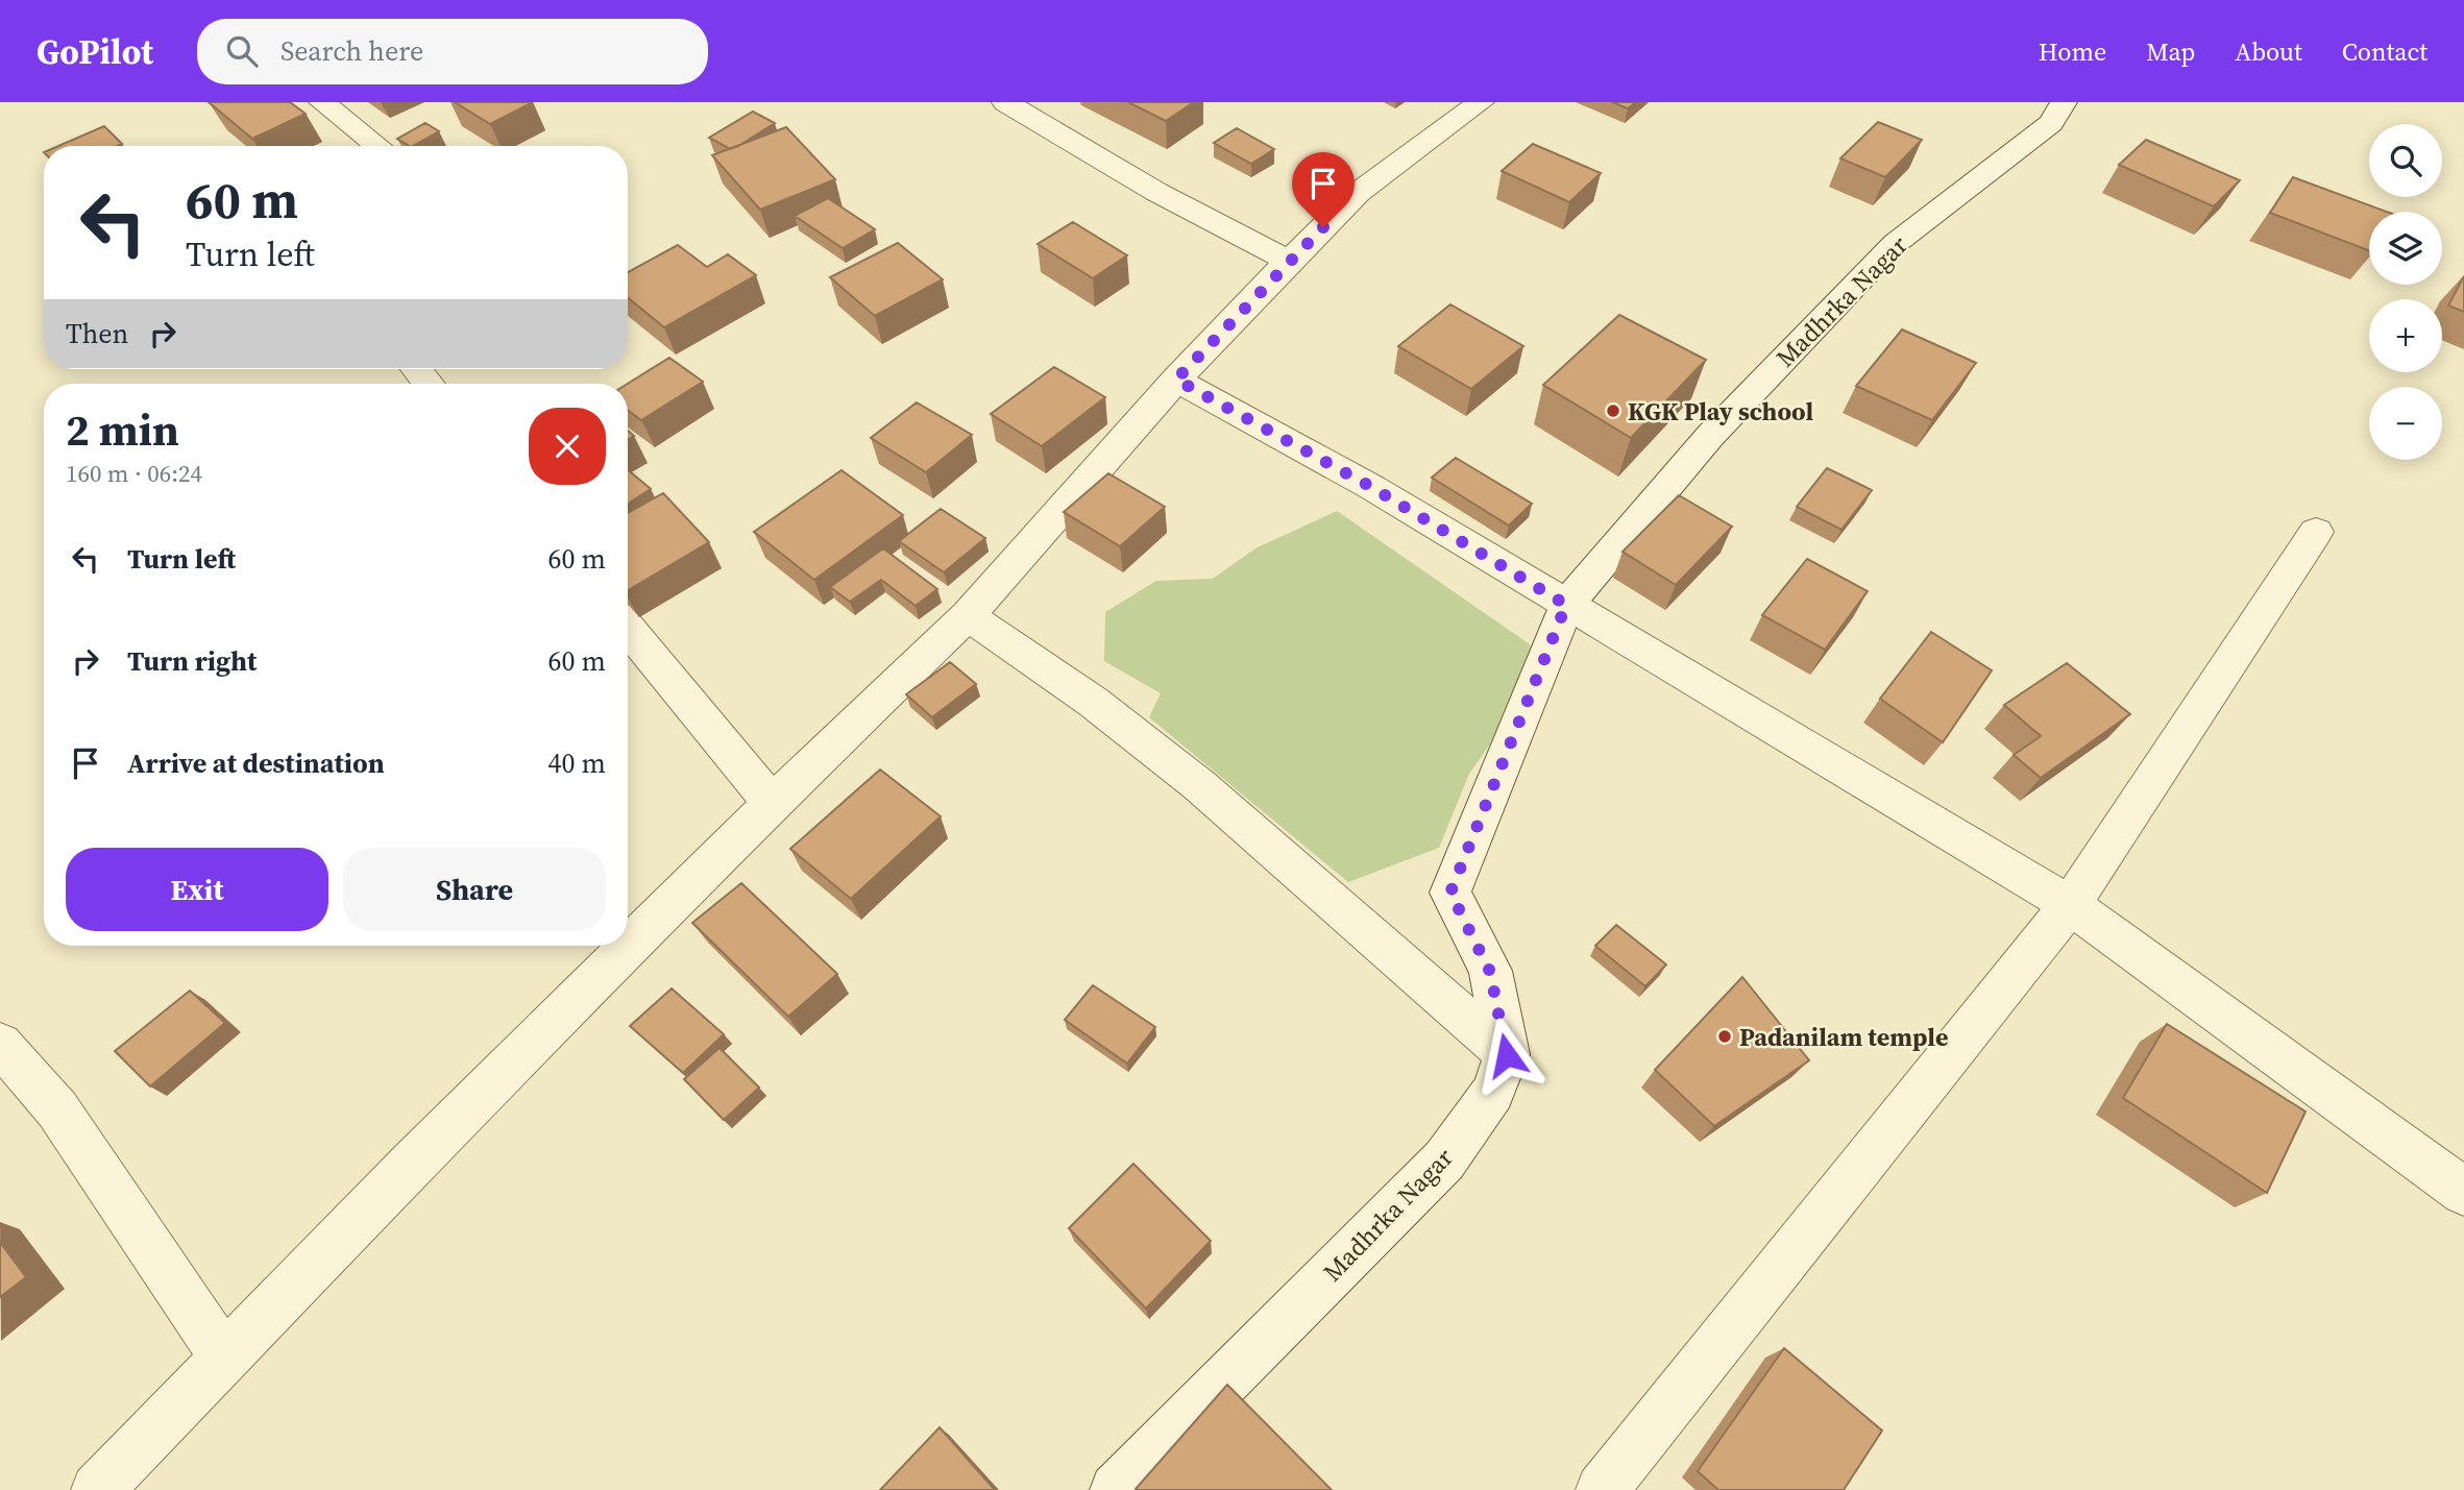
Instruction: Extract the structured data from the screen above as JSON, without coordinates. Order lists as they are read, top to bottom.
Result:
{
  "streets": {
    "street": ["Madhrka Nagar"]
  },
  "places": ["KGK Play school", "Padanilam temple"],
  "page": {
    "header": "GoPilot",
    "search": "Search here",
    "nav": [
      "Home",
      "Map",
      "About",
      "Contact"
    ],
    "map_buttons": ["+", "−"],
    "turn": ["60 m", "Turn left"],
    "then": "Then",
    "heading": ["2 min", "160 m · 06:24"],
    "list": [
      {
        "name": "Turn left",
        "value": "60 m"
      },
      {
        "name": "Turn right",
        "value": "60 m"
      },
      {
        "name": "Arrive at destination",
        "value": "40 m"
      }
    ],
    "buttons": ["Exit", "Share"]
  }
}
